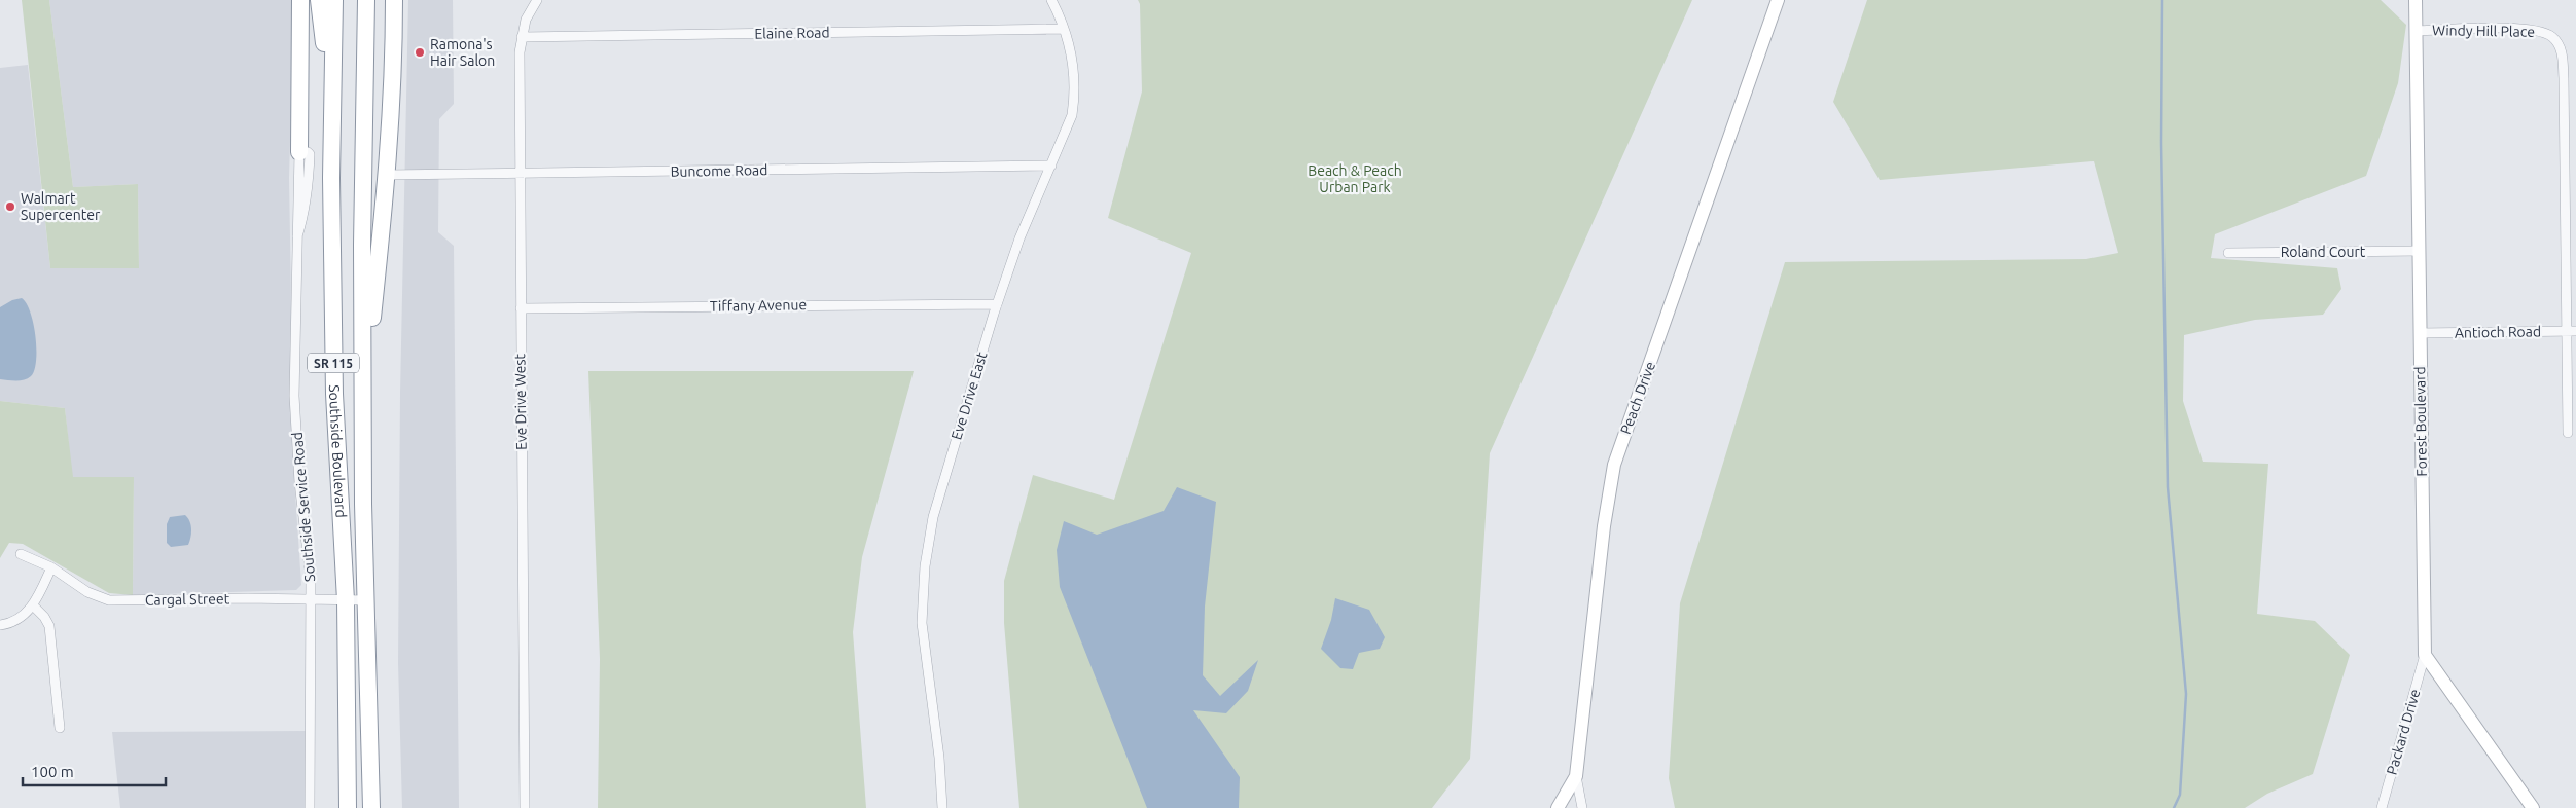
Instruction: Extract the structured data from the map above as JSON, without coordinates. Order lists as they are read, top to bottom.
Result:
{
  "streets": {
    "highway": ["SR 115", "Southside Boulevard"],
    "street": [
      "Windy Hill Place",
      "Elaine Road",
      "Buncome Road",
      "Roland Court",
      "Tiffany Avenue",
      "Antioch Road",
      "Eve Drive East",
      "Peach Drive",
      "Eve Drive West",
      "Forest Boulevard",
      "Southside Service Road",
      "Cargal Street",
      "Packard Drive"
    ]
  },
  "crossings": [
    ["Windy Hill Place", "Antioch Road"],
    ["Windy Hill Place", "Forest Boulevard"],
    ["Elaine Road", "Eve Drive East"],
    ["Elaine Road", "Eve Drive West"],
    ["Buncome Road", "Eve Drive East"],
    ["Buncome Road", "Eve Drive West"],
    ["Roland Court", "Forest Boulevard"],
    ["Tiffany Avenue", "Eve Drive East"],
    ["Tiffany Avenue", "Eve Drive West"],
    ["Antioch Road", "Forest Boulevard"],
    ["Forest Boulevard", "Packard Drive"],
    ["Southside Boulevard", "Cargal Street"],
    ["Southside Service Road", "Cargal Street"]
  ],
  "parks": ["Beach & Peach Urban Park"],
  "places": ["Ramona's Hair Salon", "Walmart Supercenter"],
  "scale_bar": "100 m"
}
